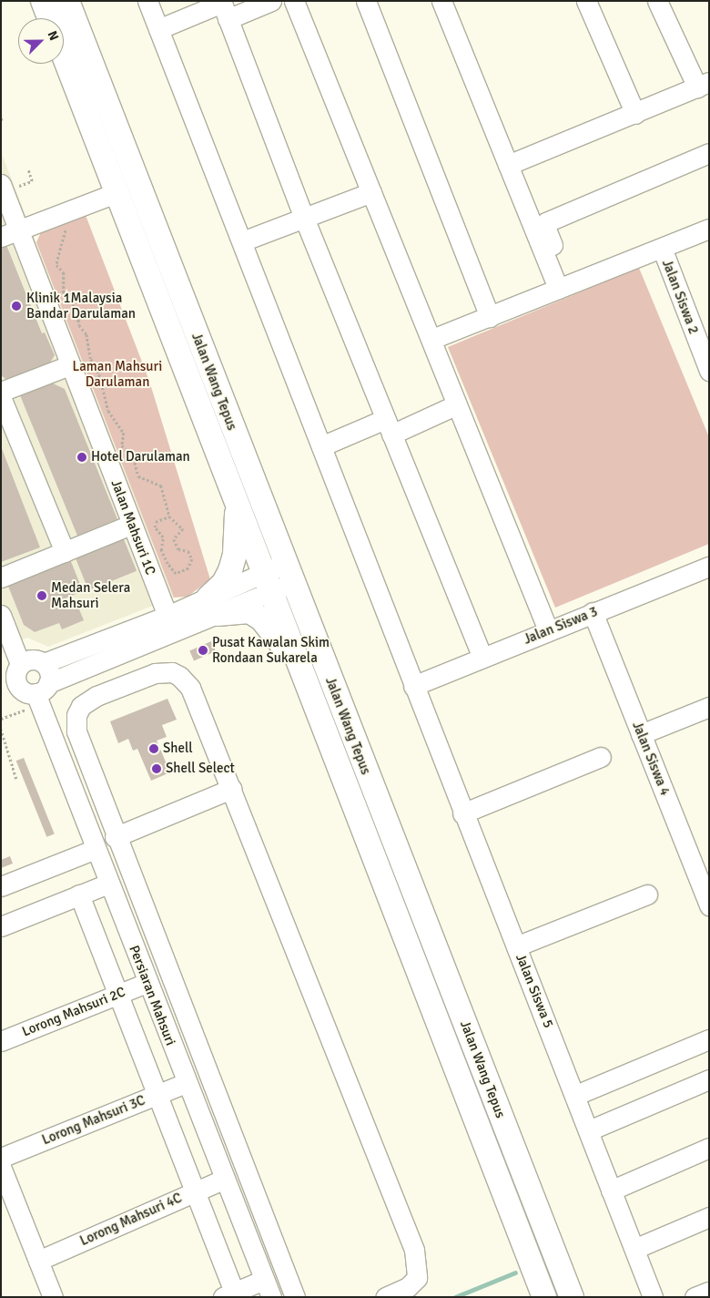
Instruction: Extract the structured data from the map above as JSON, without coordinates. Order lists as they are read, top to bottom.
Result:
{
  "streets": {
    "main road": ["Jalan Wang Tepus"],
    "street": [
      "Jalan Siswa 2",
      "Jalan Mahsuri 1C",
      "Jalan Siswa 3",
      "Jalan Siswa 4",
      "Jalan Siswa 5",
      "Persiaran Mahsuri",
      "Lorong Mahsuri 2C",
      "Lorong Mahsuri 3C",
      "Lorong Mahsuri 4C"
    ]
  },
  "crossings": [
    ["Jalan Siswa 3", "Jalan Siswa 4"],
    ["Jalan Siswa 3", "Jalan Siswa 5"],
    ["Persiaran Mahsuri", "Lorong Mahsuri 2C"],
    ["Persiaran Mahsuri", "Lorong Mahsuri 3C"],
    ["Persiaran Mahsuri", "Lorong Mahsuri 4C"]
  ],
  "parks": ["Laman Mahsuri Darulaman"],
  "places": [
    "Klinik 1Malaysia Bandar Darulaman",
    "Hotel Darulaman",
    "Medan Selera Mahsuri",
    "Pusat Kawalan Skim Rondaan Sukarela",
    "Shell",
    "Shell Select"
  ],
  "north": "top right"
}
